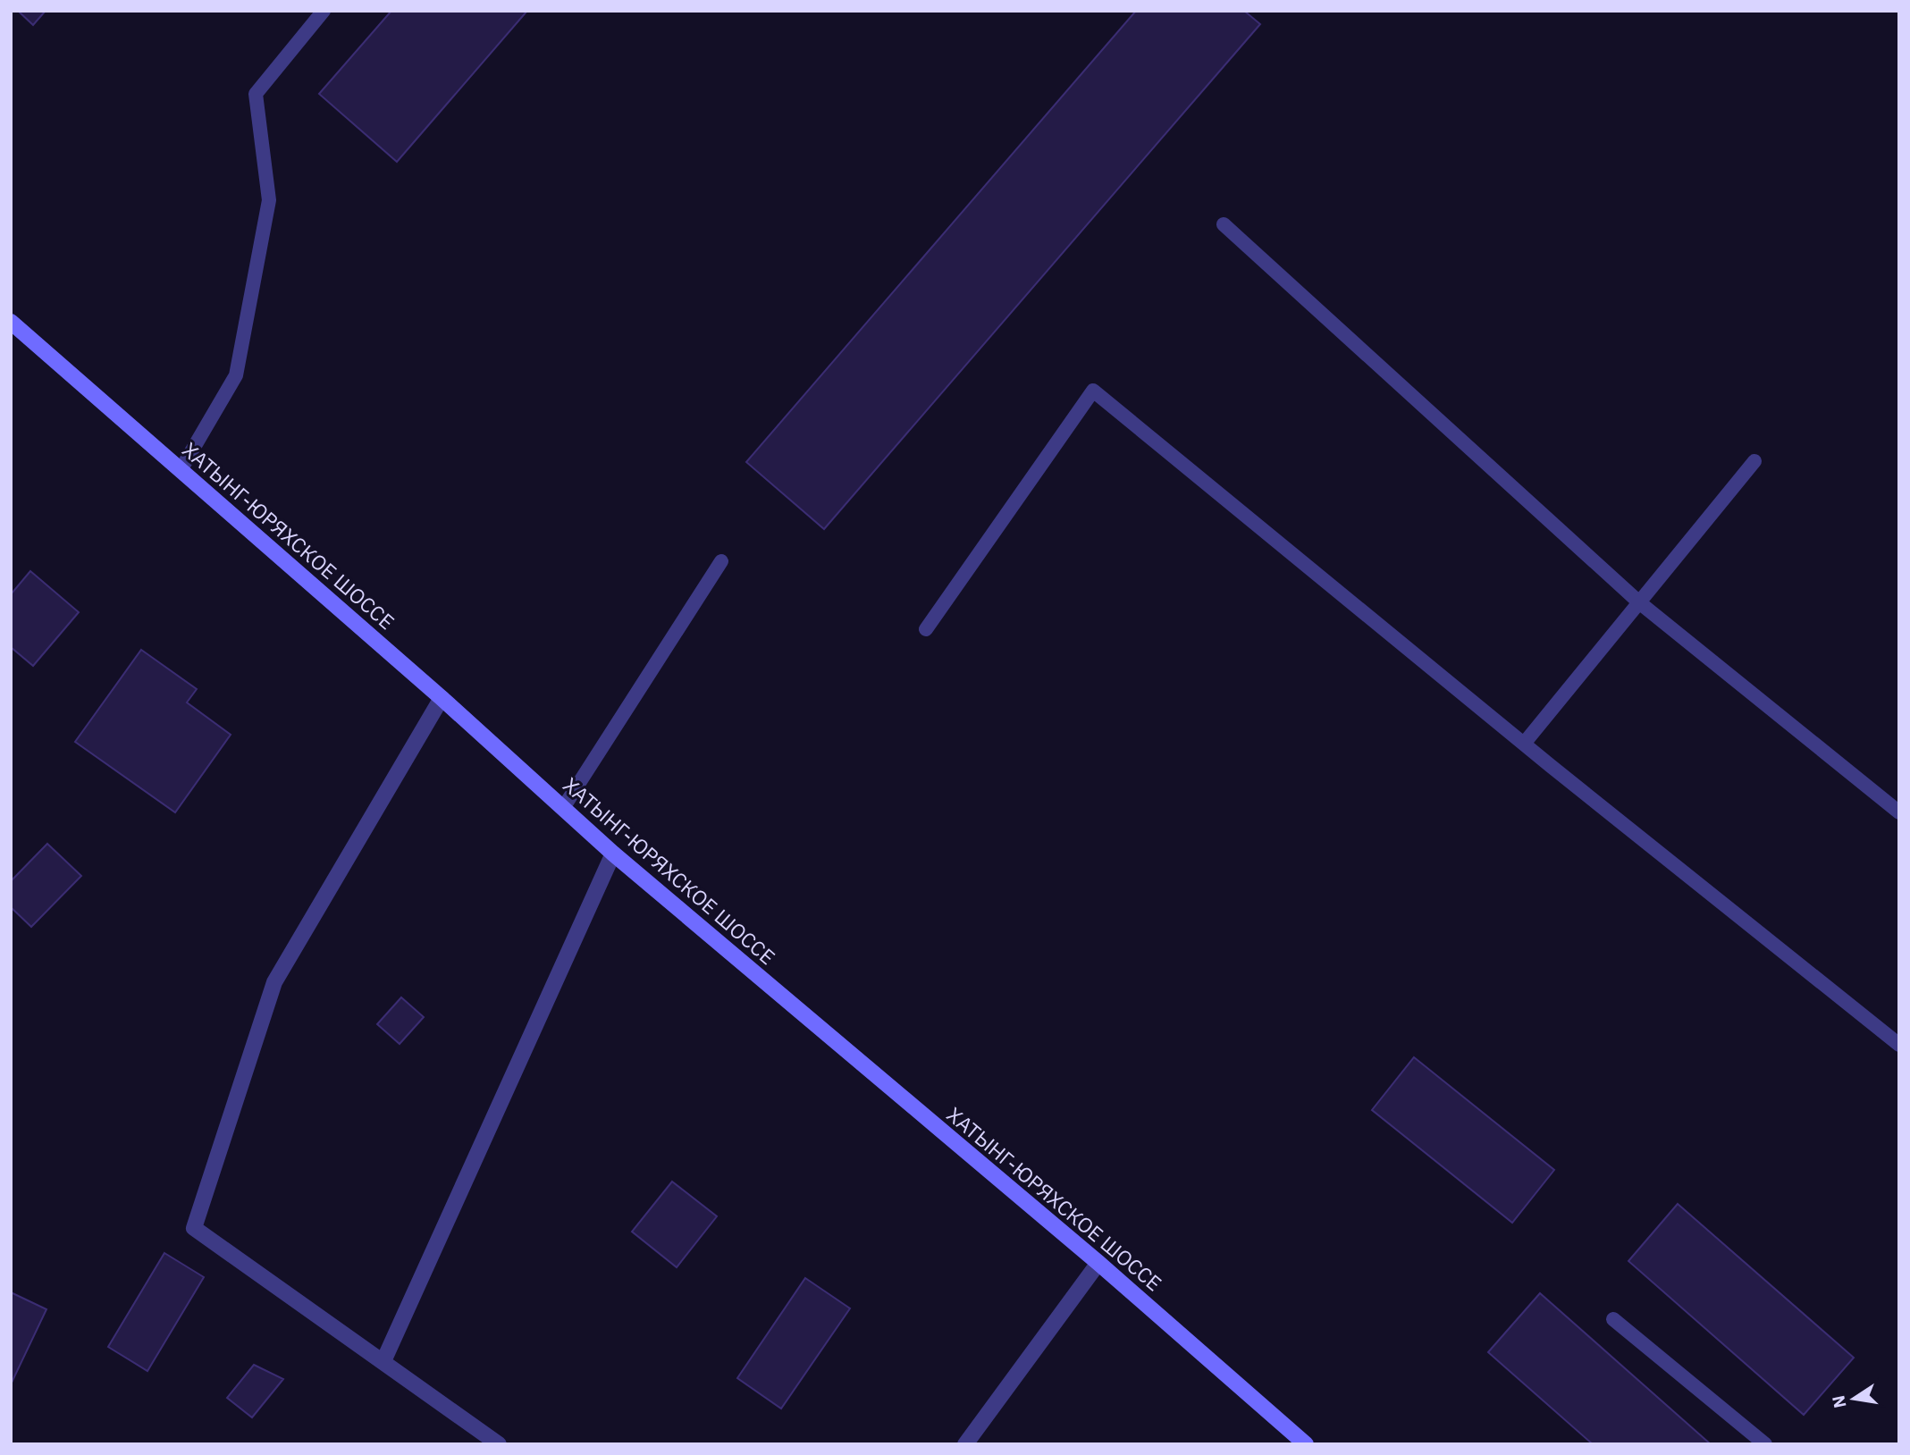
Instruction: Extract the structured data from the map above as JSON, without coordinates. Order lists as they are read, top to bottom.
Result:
{
  "streets": {
    "main road": ["ХАТЫНГ-ЮРЯХСКОЕ ШОССЕ"]
  },
  "north": "left"
}
